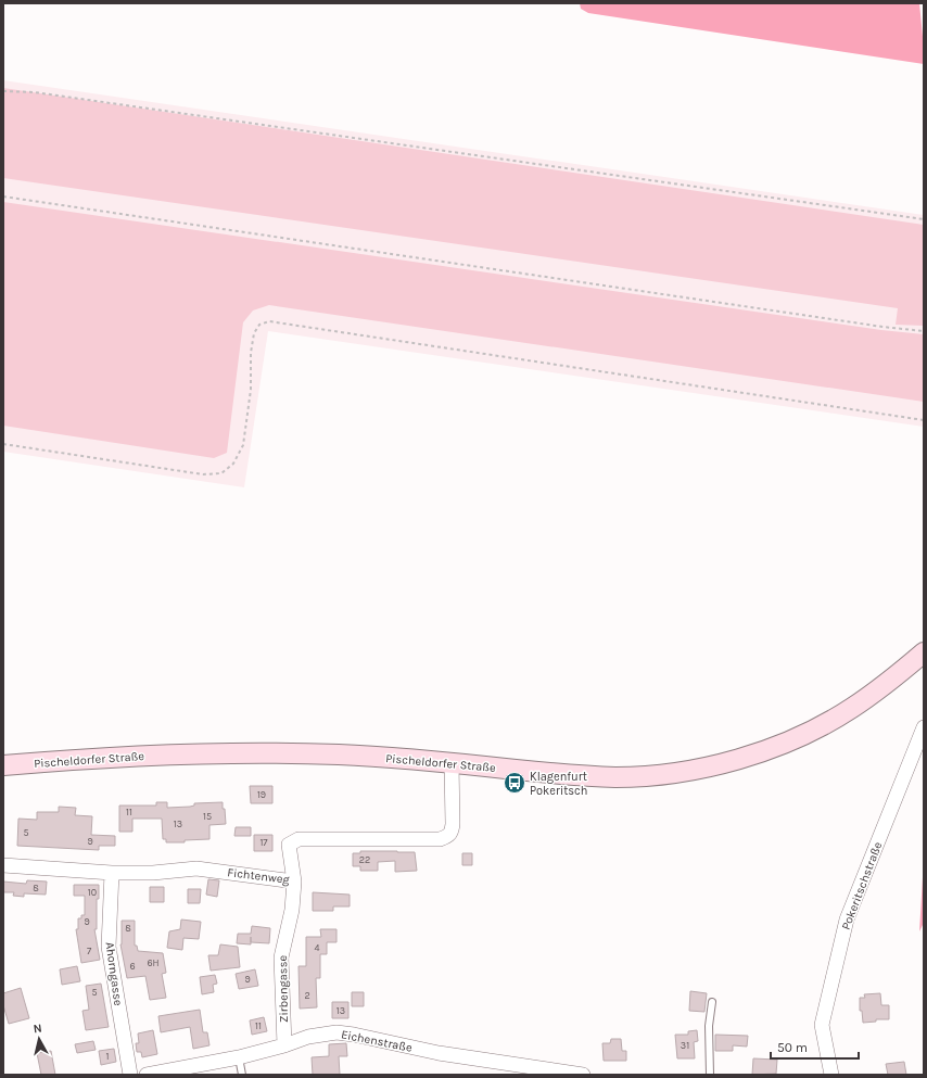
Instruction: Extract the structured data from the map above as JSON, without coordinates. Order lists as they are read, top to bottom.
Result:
{
  "streets": {
    "main road": ["Pischeldorfer Straße"],
    "street": [
      "Fichtenweg",
      "Pokeritschstraße",
      "Ahorngasse",
      "Zirbengasse",
      "Eichenstraße"
    ]
  },
  "crossings": [
    ["Pischeldorfer Straße", "Fichtenweg"],
    ["Fichtenweg", "Ahorngasse"],
    ["Fichtenweg", "Zirbengasse"],
    ["Zirbengasse", "Eichenstraße"]
  ],
  "places": {
    "bus stop": ["Klagenfurt Pokeritsch"]
  },
  "house_numbers": [
    "19",
    "11",
    "15",
    "13",
    "5",
    "9",
    "17",
    "22",
    "8",
    "10",
    "9",
    "8",
    "4",
    "7",
    "6H",
    "6",
    "9",
    "5",
    "2",
    "13",
    "11",
    "31",
    "1"
  ],
  "scale_bar": "50 m",
  "north": "top"
}
